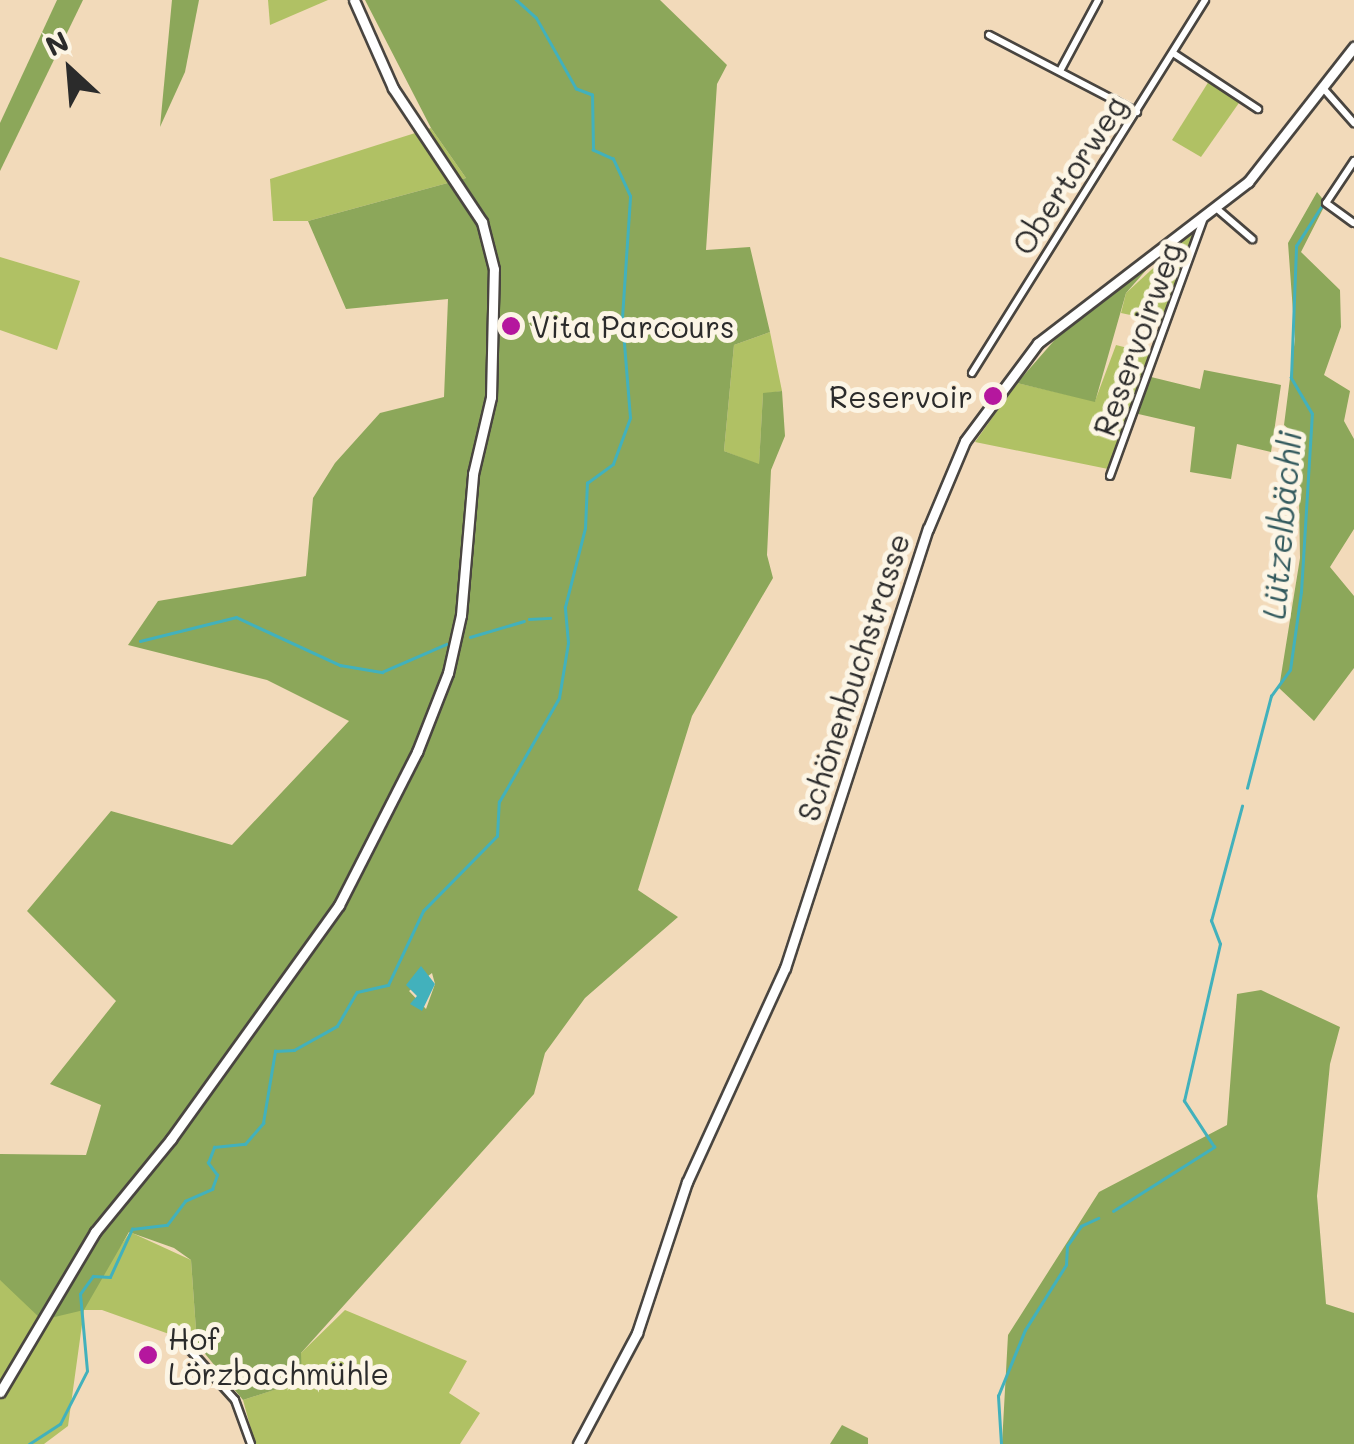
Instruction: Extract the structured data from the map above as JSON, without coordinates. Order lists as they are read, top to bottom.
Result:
{
  "streets": {
    "street": ["Obertorweg", "Reservoirweg", "Schönenbuchstrasse"]
  },
  "crossings": [
    ["Reservoirweg", "Schönenbuchstrasse"]
  ],
  "water": ["Lützelbächli"],
  "places": ["Vita Parcours", "Reservoir", "Hof Lörzbachmühle"],
  "north": "top left"
}
